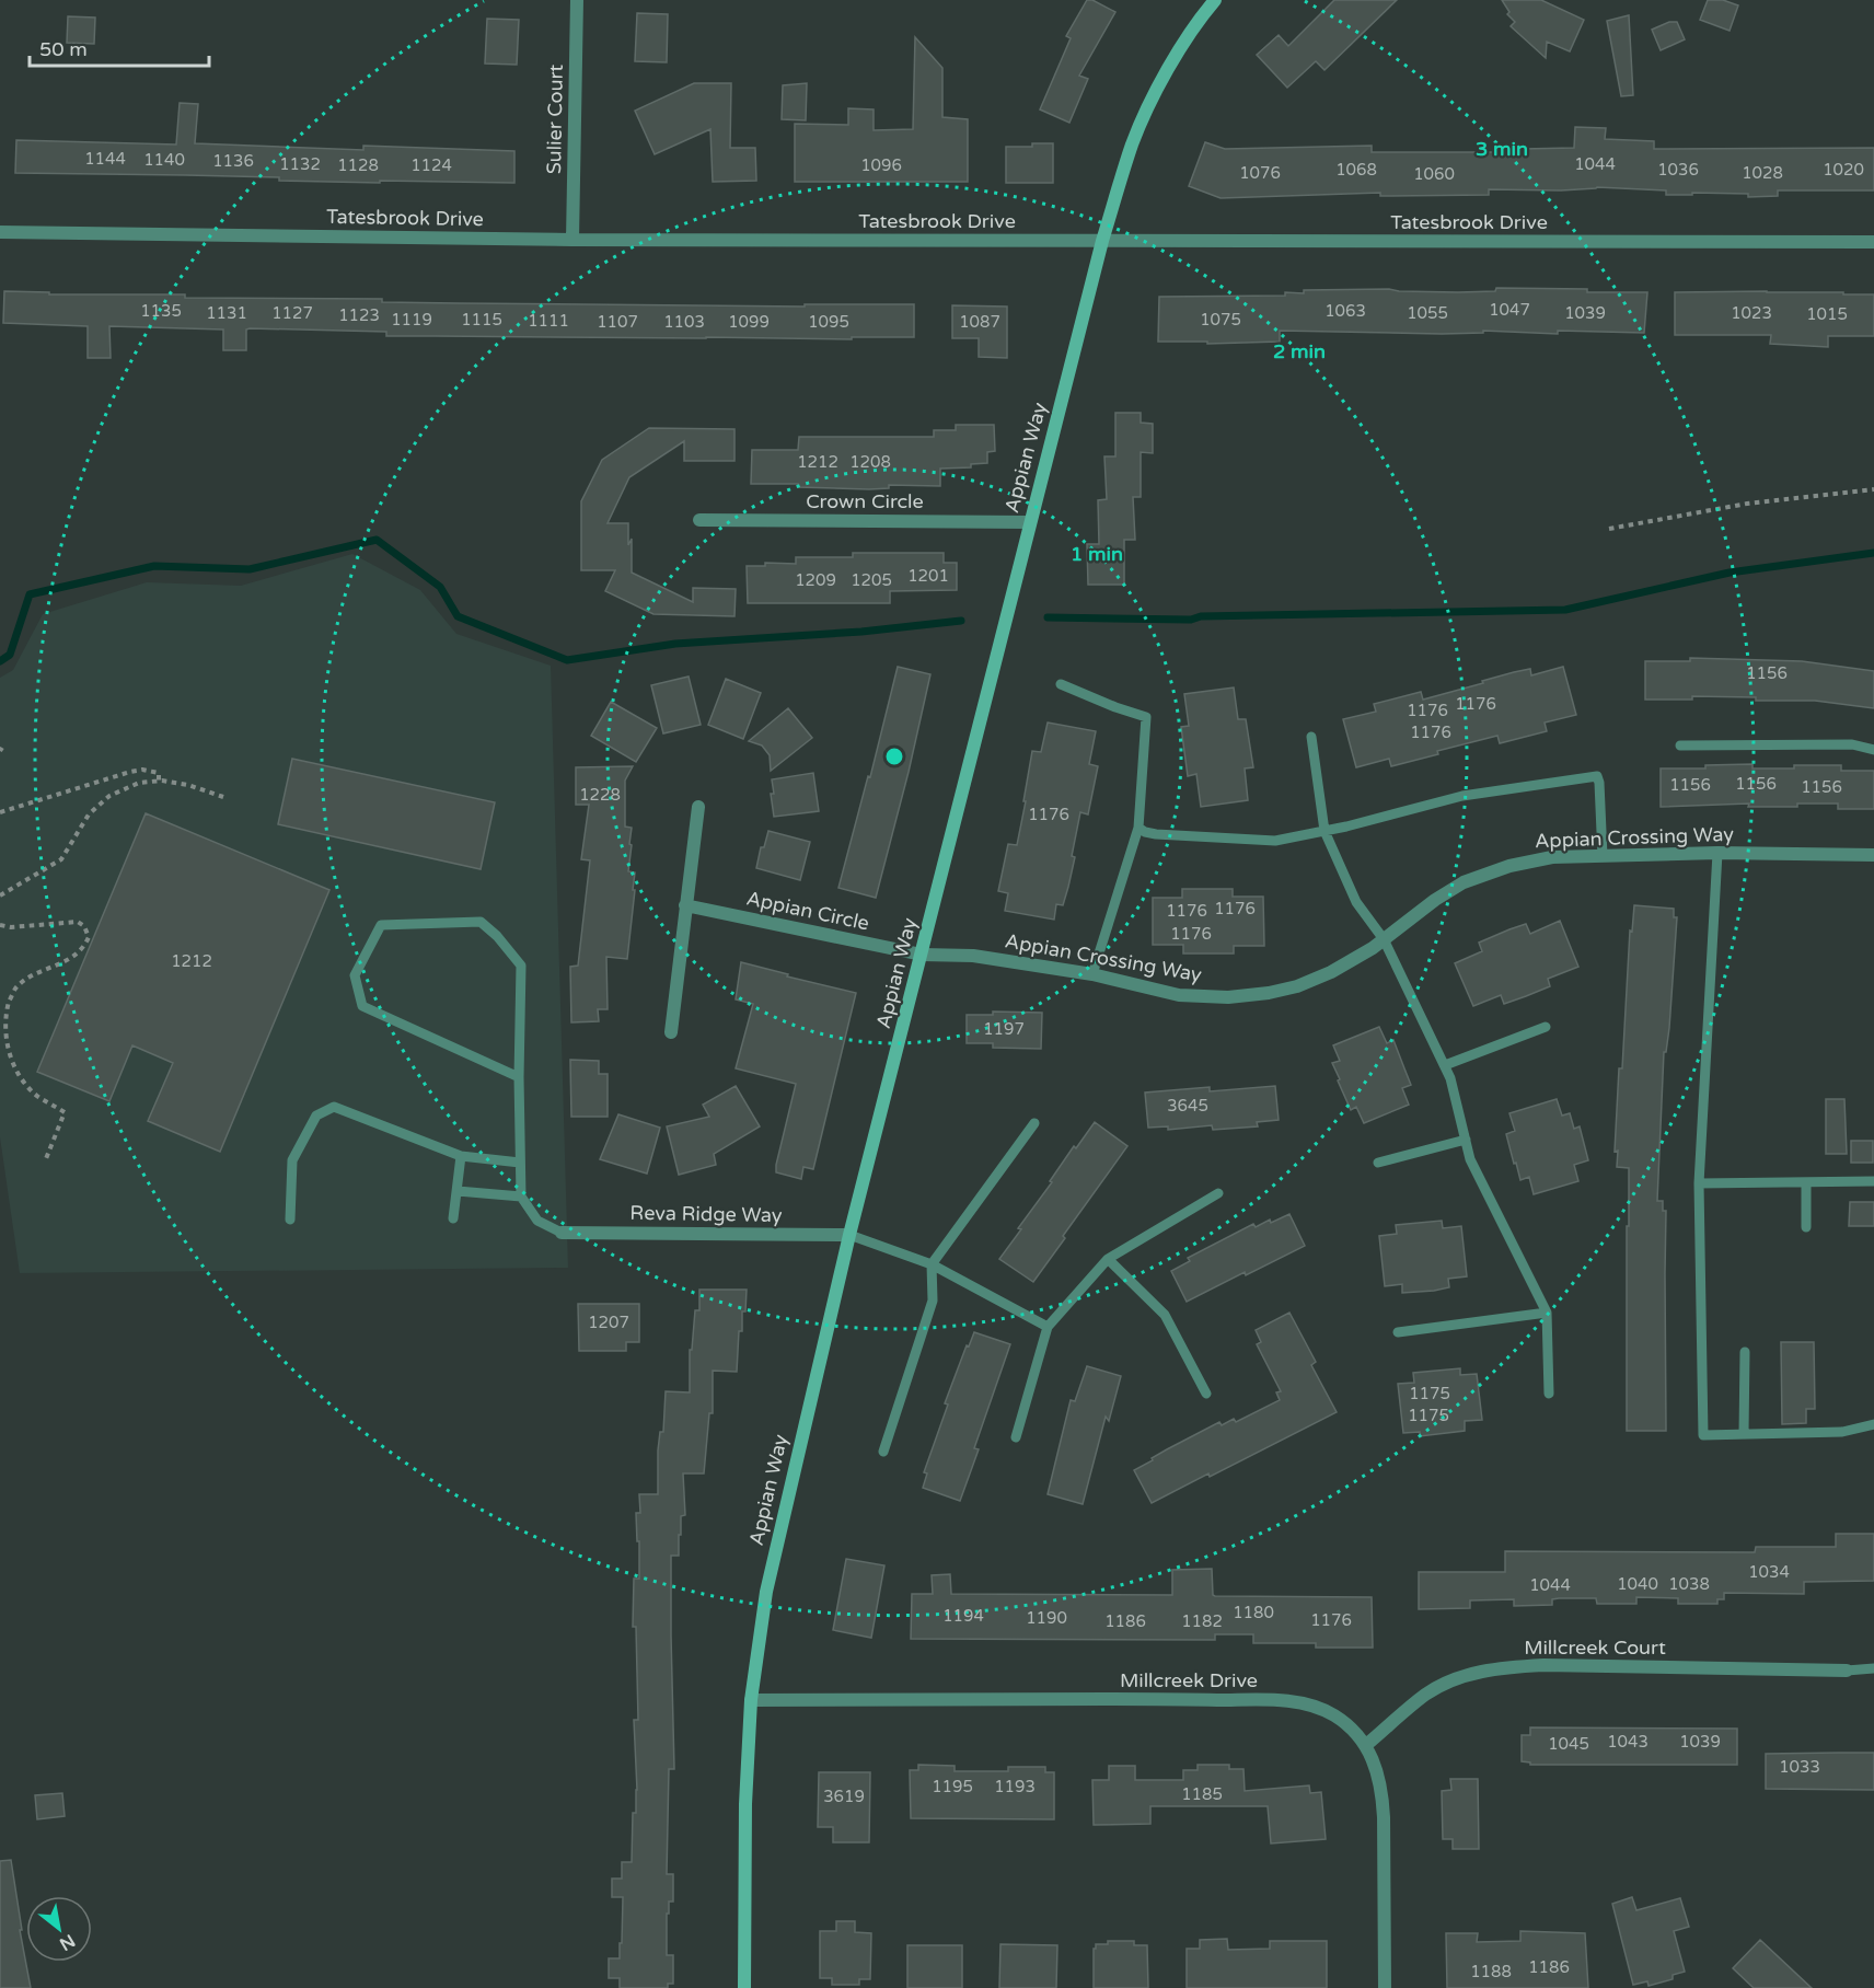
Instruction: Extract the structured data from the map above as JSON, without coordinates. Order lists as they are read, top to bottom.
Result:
{
  "streets": {
    "street": [
      "Sulier Court",
      "Tatesbrook Drive",
      "Appian Way",
      "Crown Circle",
      "Appian Crossing Way",
      "Appian Circle",
      "Reva Ridge Way",
      "Millcreek Court",
      "Millcreek Drive"
    ]
  },
  "crossings": [
    ["Sulier Court", "Tatesbrook Drive"],
    ["Tatesbrook Drive", "Appian Way"],
    ["Appian Way", "Crown Circle"],
    ["Appian Way", "Appian Crossing Way"],
    ["Appian Way", "Appian Circle"],
    ["Appian Way", "Reva Ridge Way"],
    ["Appian Way", "Millcreek Drive"],
    ["Appian Crossing Way", "Appian Circle"],
    ["Millcreek Court", "Millcreek Drive"]
  ],
  "house_numbers": [
    "1144",
    "1140",
    "1136",
    "1132",
    "1044",
    "1128",
    "1124",
    "1096",
    "1068",
    "1036",
    "1020",
    "1076",
    "1028",
    "1060",
    "1047",
    "1135",
    "1063",
    "1131",
    "1127",
    "1055",
    "1039",
    "1023",
    "1015",
    "1123",
    "1119",
    "1115",
    "1075",
    "1111",
    "1107",
    "1103",
    "1099",
    "1095",
    "1087",
    "1212",
    "1208",
    "1201",
    "1209",
    "1205",
    "1156",
    "1176",
    "1176",
    "1176",
    "1156",
    "1156",
    "1156",
    "1228",
    "1176",
    "1176",
    "1176",
    "1176",
    "1212",
    "1197",
    "3645",
    "1207",
    "1175",
    "1175",
    "1034",
    "1040",
    "1038",
    "1044",
    "1180",
    "1194",
    "1190",
    "1176",
    "1186",
    "1182",
    "1043",
    "1039",
    "1045",
    "1033",
    "1195",
    "1193",
    "1185",
    "3619",
    "1186",
    "1188"
  ],
  "scale_bar": "50 m",
  "north": "bottom right",
  "rings": ["3 min", "2 min", "1 min"]
}
